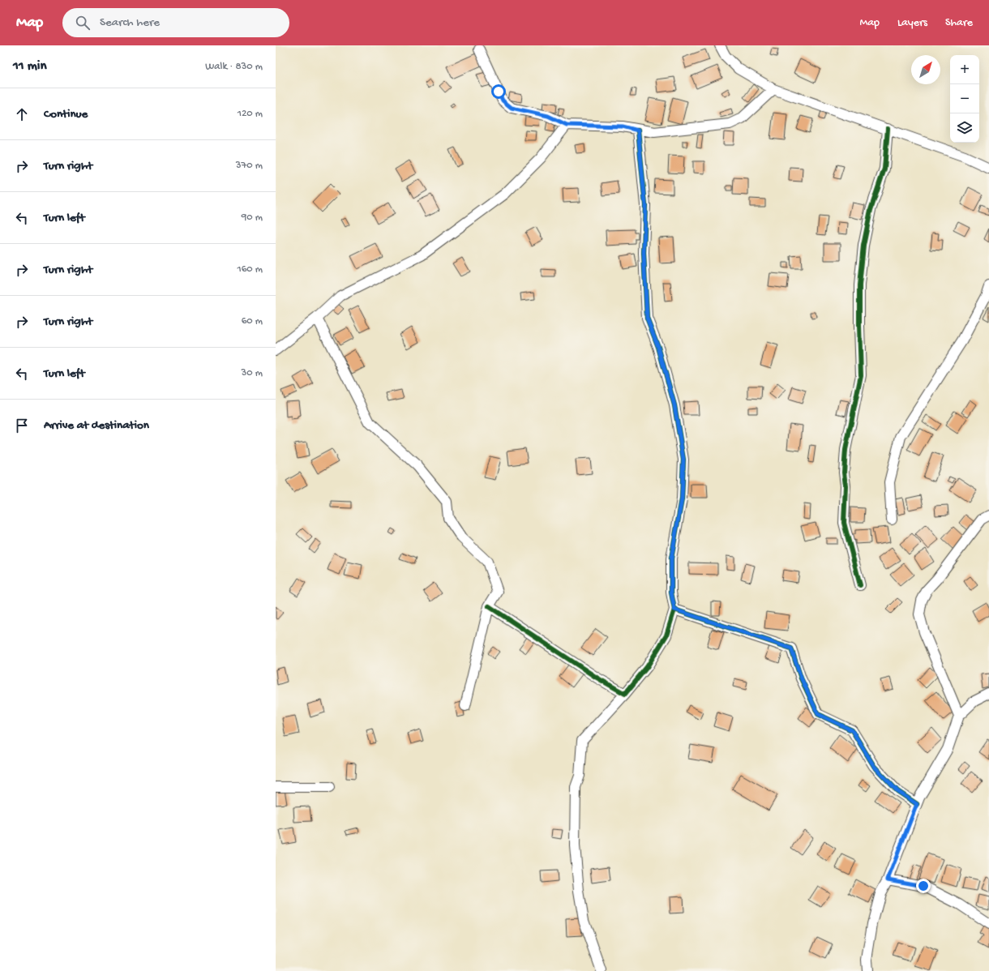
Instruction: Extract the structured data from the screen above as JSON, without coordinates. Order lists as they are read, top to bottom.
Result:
{
  "north": "top right",
  "page": {
    "header": "Map",
    "search": "Search here",
    "nav": ["Map", "Layers", "Share"],
    "heading": ["11 min", "Walk · 830 m"],
    "map_buttons": ["+", "−"],
    "list": [
      ["Continue", "120 m"],
      ["Turn right", "370 m"],
      ["Turn left", "90 m"],
      ["Turn right", "160 m"],
      ["Turn right", "60 m"],
      ["Turn left", "30 m"],
      "Arrive at destination"
    ]
  }
}
